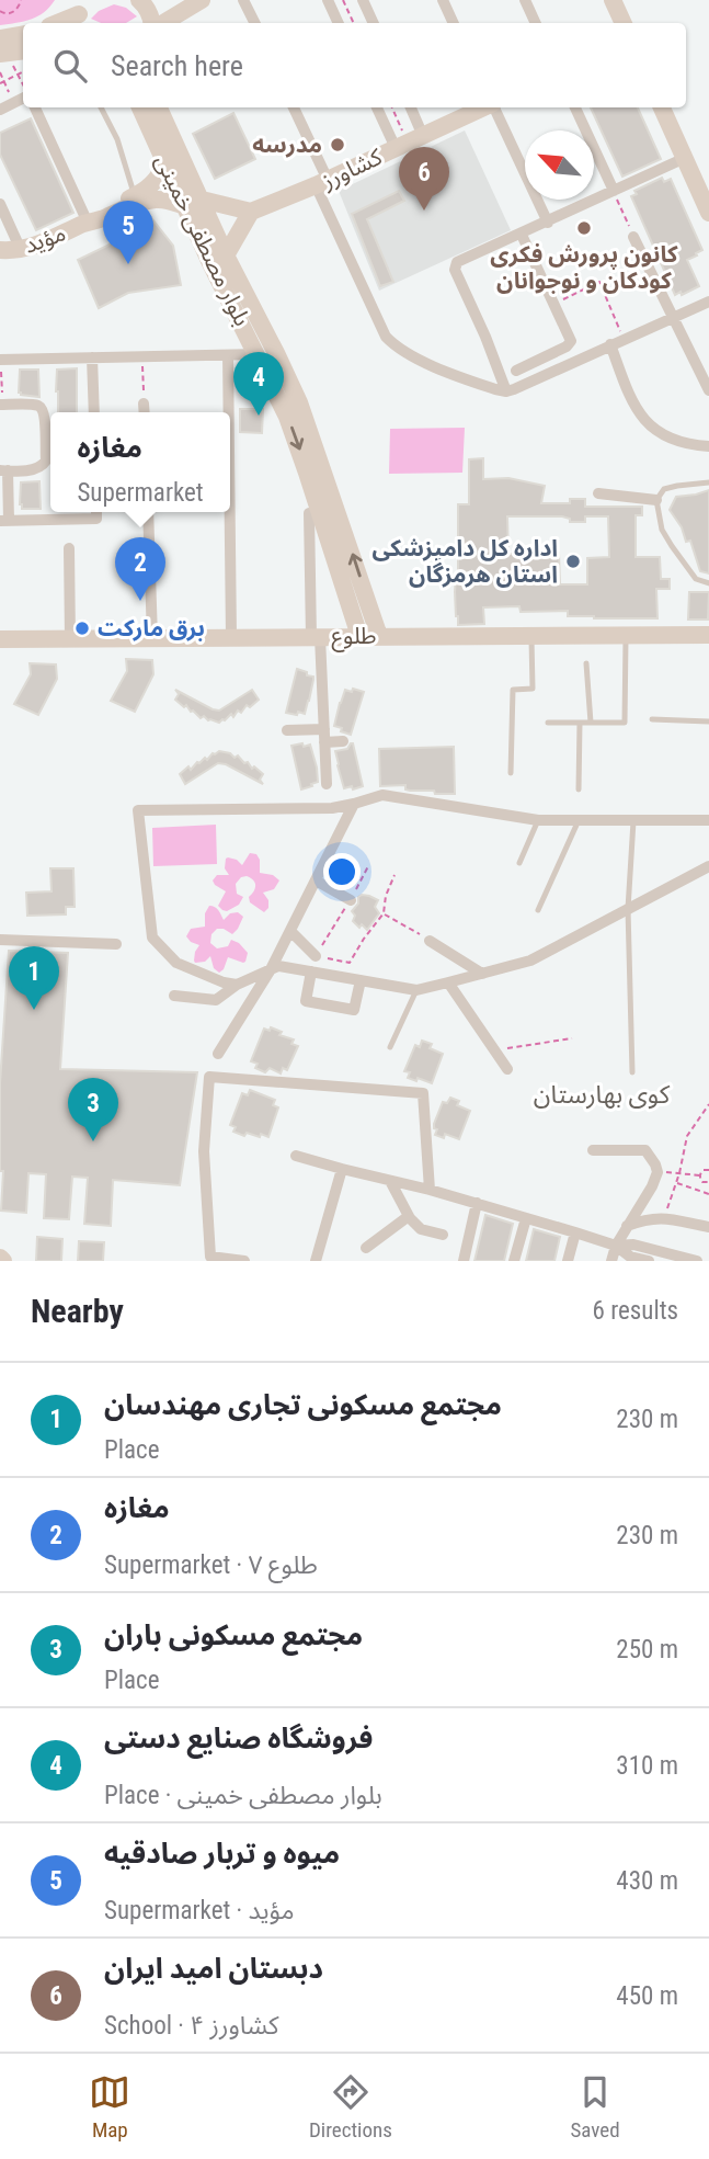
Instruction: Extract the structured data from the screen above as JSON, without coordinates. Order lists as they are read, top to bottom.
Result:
{
  "streets": {
    "street": [
      "کشاورز",
      "مؤید",
      "بلوار مصطفی خمینی",
      "طلوع"
    ]
  },
  "crossings": [
    ["مؤید", "بلوار مصطفی خمینی"],
    ["بلوار مصطفی خمینی", "طلوع"]
  ],
  "districts": ["کوی بهارستان"],
  "places": [
    "مدرسه",
    "کانون پرورش فکری کودکان و نوجوانان",
    "اداره کل دامپزشکی استان هرمزگان",
    "برق مارکت"
  ],
  "north": "top left",
  "page": {
    "search": "Search here",
    "pins": [
      "6",
      "5",
      "4",
      "2",
      "1",
      "3"
    ],
    "popup": ["مغازه", "Supermarket"],
    "heading": ["Nearby", "6 results"],
    "list": [
      {
        "mark": "1",
        "name": "مجتمع مسکونی تجاری مهندسان",
        "note": "Place",
        "value": "230 m"
      },
      {
        "mark": "2",
        "name": "مغازه",
        "note": "Supermarket · طلوع ۷",
        "value": "230 m"
      },
      {
        "mark": "3",
        "name": "مجتمع مسکونی باران",
        "note": "Place",
        "value": "250 m"
      },
      {
        "mark": "4",
        "name": "فروشگاه صنایع دستی",
        "note": "Place · بلوار مصطفی خمینی",
        "value": "310 m"
      },
      {
        "mark": "5",
        "name": "میوه و تربار صادقیه",
        "note": "Supermarket · مؤید",
        "value": "430 m"
      },
      {
        "mark": "6",
        "name": "دبستان امید ایران",
        "note": "School · کشاورز ۴",
        "value": "450 m"
      }
    ],
    "nav": ["Map", "Directions", "Saved"]
  }
}
